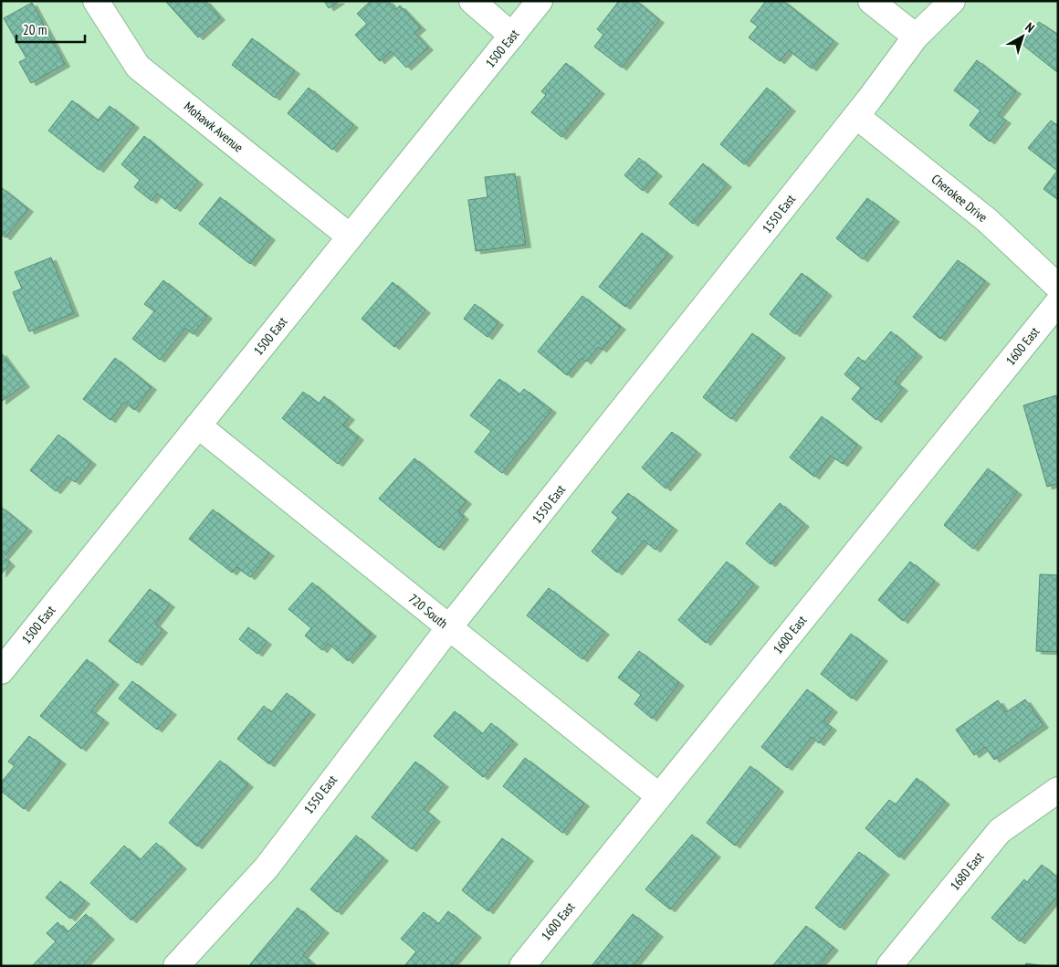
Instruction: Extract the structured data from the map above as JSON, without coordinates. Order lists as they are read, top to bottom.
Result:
{
  "streets": {
    "street": [
      "1500 East",
      "Mohawk Avenue",
      "Cherokee Drive",
      "1550 East",
      "1600 East",
      "720 South",
      "1680 East"
    ]
  },
  "crossings": [
    ["1500 East", "Mohawk Avenue"],
    ["1500 East", "720 South"],
    ["Cherokee Drive", "1550 East"],
    ["1550 East", "720 South"],
    ["1600 East", "720 South"]
  ],
  "scale_bar": "20 m",
  "north": "top right"
}
